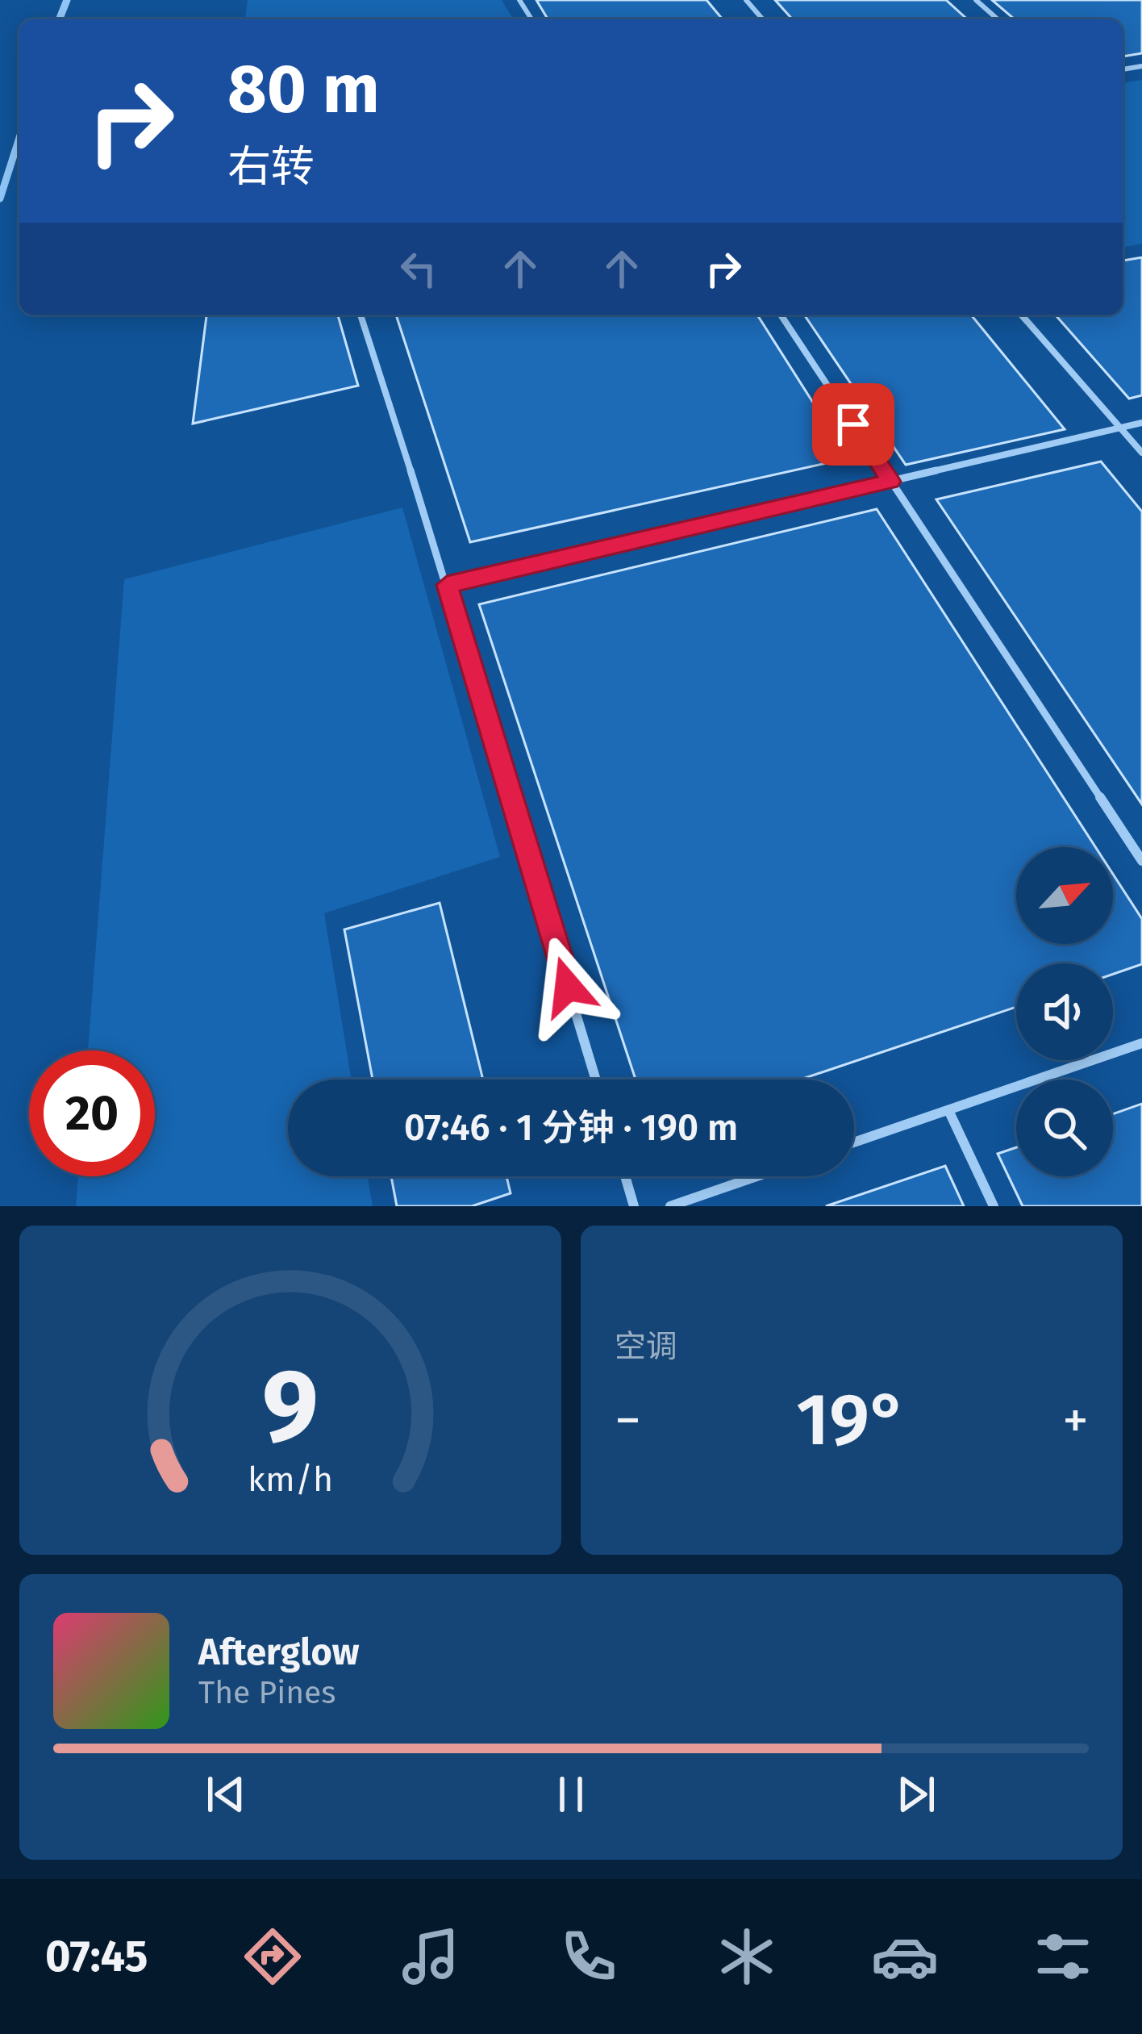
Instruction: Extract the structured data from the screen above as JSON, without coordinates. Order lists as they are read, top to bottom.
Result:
{
  "north": "top right",
  "page": {
    "turn": ["80 m", "右转"],
    "limit": "20",
    "trip": "07:46 · 1 分钟 · 190 m",
    "tile": "空调",
    "heat": ["−", "19°", "+"],
    "song": ["Afterglow", "The Pines"],
    "tabs": "07:45",
    "gauge": ["9", "km/h"]
  }
}
